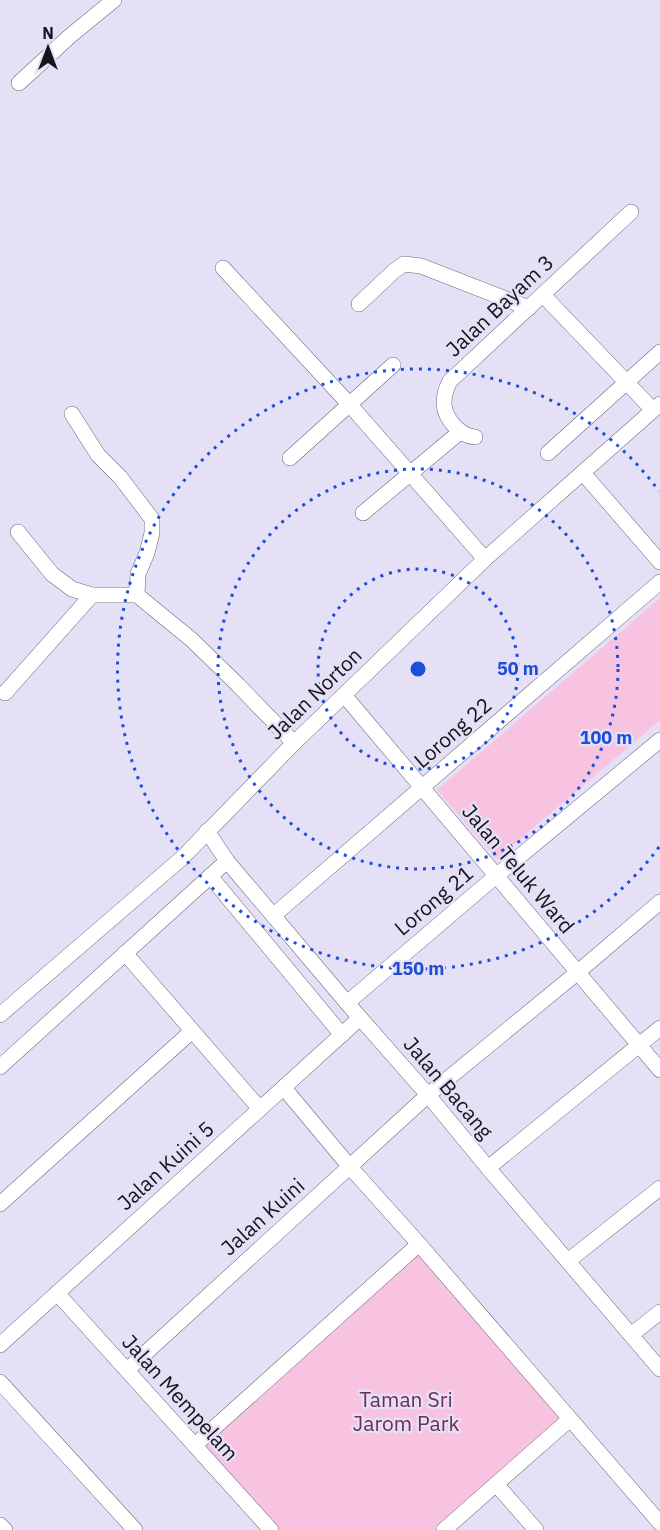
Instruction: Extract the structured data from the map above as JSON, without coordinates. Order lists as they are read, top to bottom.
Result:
{
  "streets": {
    "street": [
      "Jalan Bayam 3",
      "Jalan Norton",
      "Lorong 22",
      "Jalan Teluk Ward",
      "Lorong 21",
      "Jalan Bacang",
      "Jalan Kuini 5",
      "Jalan Kuini",
      "Jalan Mempelam"
    ]
  },
  "crossings": [
    ["Jalan Norton", "Jalan Teluk Ward"],
    ["Jalan Norton", "Jalan Bacang"],
    ["Lorong 22", "Jalan Teluk Ward"],
    ["Lorong 22", "Jalan Bacang"],
    ["Jalan Teluk Ward", "Lorong 21"],
    ["Jalan Teluk Ward", "Jalan Kuini"],
    ["Lorong 21", "Jalan Bacang"],
    ["Jalan Bacang", "Jalan Kuini 5"],
    ["Jalan Bacang", "Jalan Kuini"],
    ["Jalan Kuini 5", "Jalan Mempelam"],
    ["Jalan Kuini", "Jalan Mempelam"]
  ],
  "parks": ["Taman Sri Jarom Park"],
  "north": "top",
  "rings": ["50 m", "100 m", "150 m"]
}
